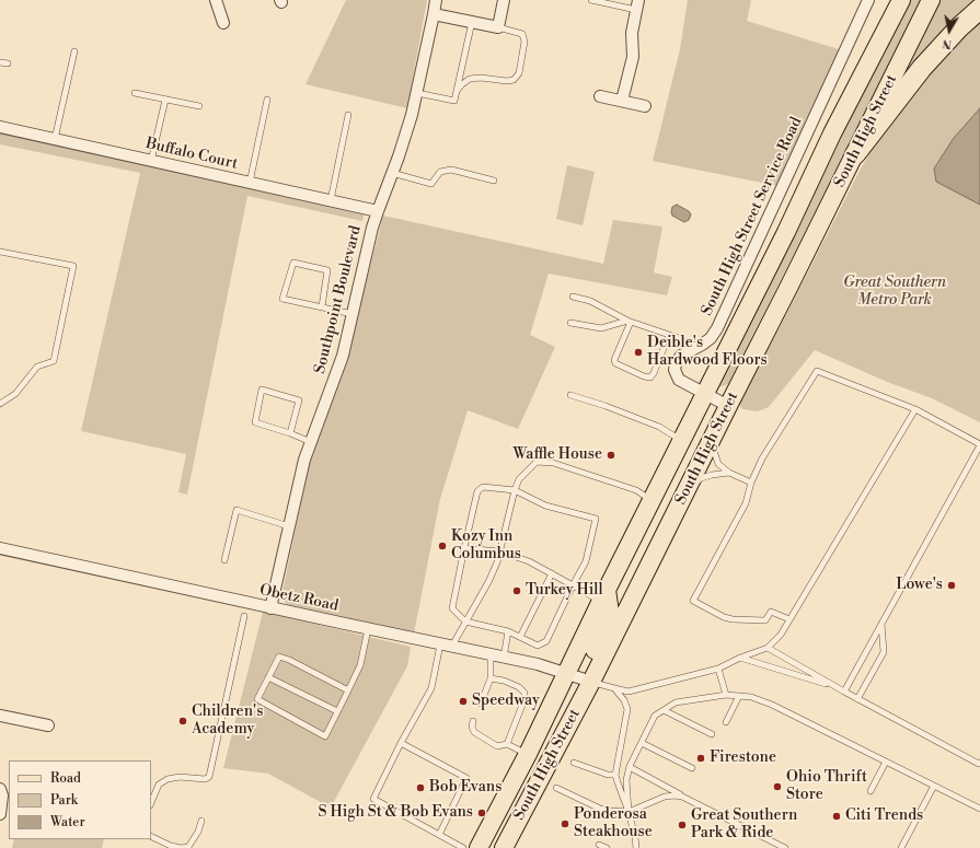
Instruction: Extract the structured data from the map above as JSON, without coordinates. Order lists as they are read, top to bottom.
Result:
{
  "streets": {
    "main road": ["South High Street"],
    "street": [
      "Buffalo Court",
      "South High Street Service Road",
      "Southpoint Boulevard",
      "Obetz Road"
    ]
  },
  "crossings": [
    ["South High Street", "South High Street Service Road"],
    ["South High Street", "Obetz Road"],
    ["Buffalo Court", "Southpoint Boulevard"],
    ["Southpoint Boulevard", "Obetz Road"]
  ],
  "parks": ["Great Southern Metro Park"],
  "places": [
    "Deible's Hardwood Floors",
    "Waffle House",
    "Kozy Inn Columbus",
    "Lowe's",
    "Turkey Hill",
    "Speedway",
    "Children's Academy",
    "Firestone",
    "Ohio Thrift Store",
    "Bob Evans",
    "S High St & Bob Evans",
    "Citi Trends",
    "Ponderosa Steakhouse",
    "Great Southern Park & Ride"
  ],
  "legend": ["Road", "Park", "Water"],
  "north": "bottom"
}
